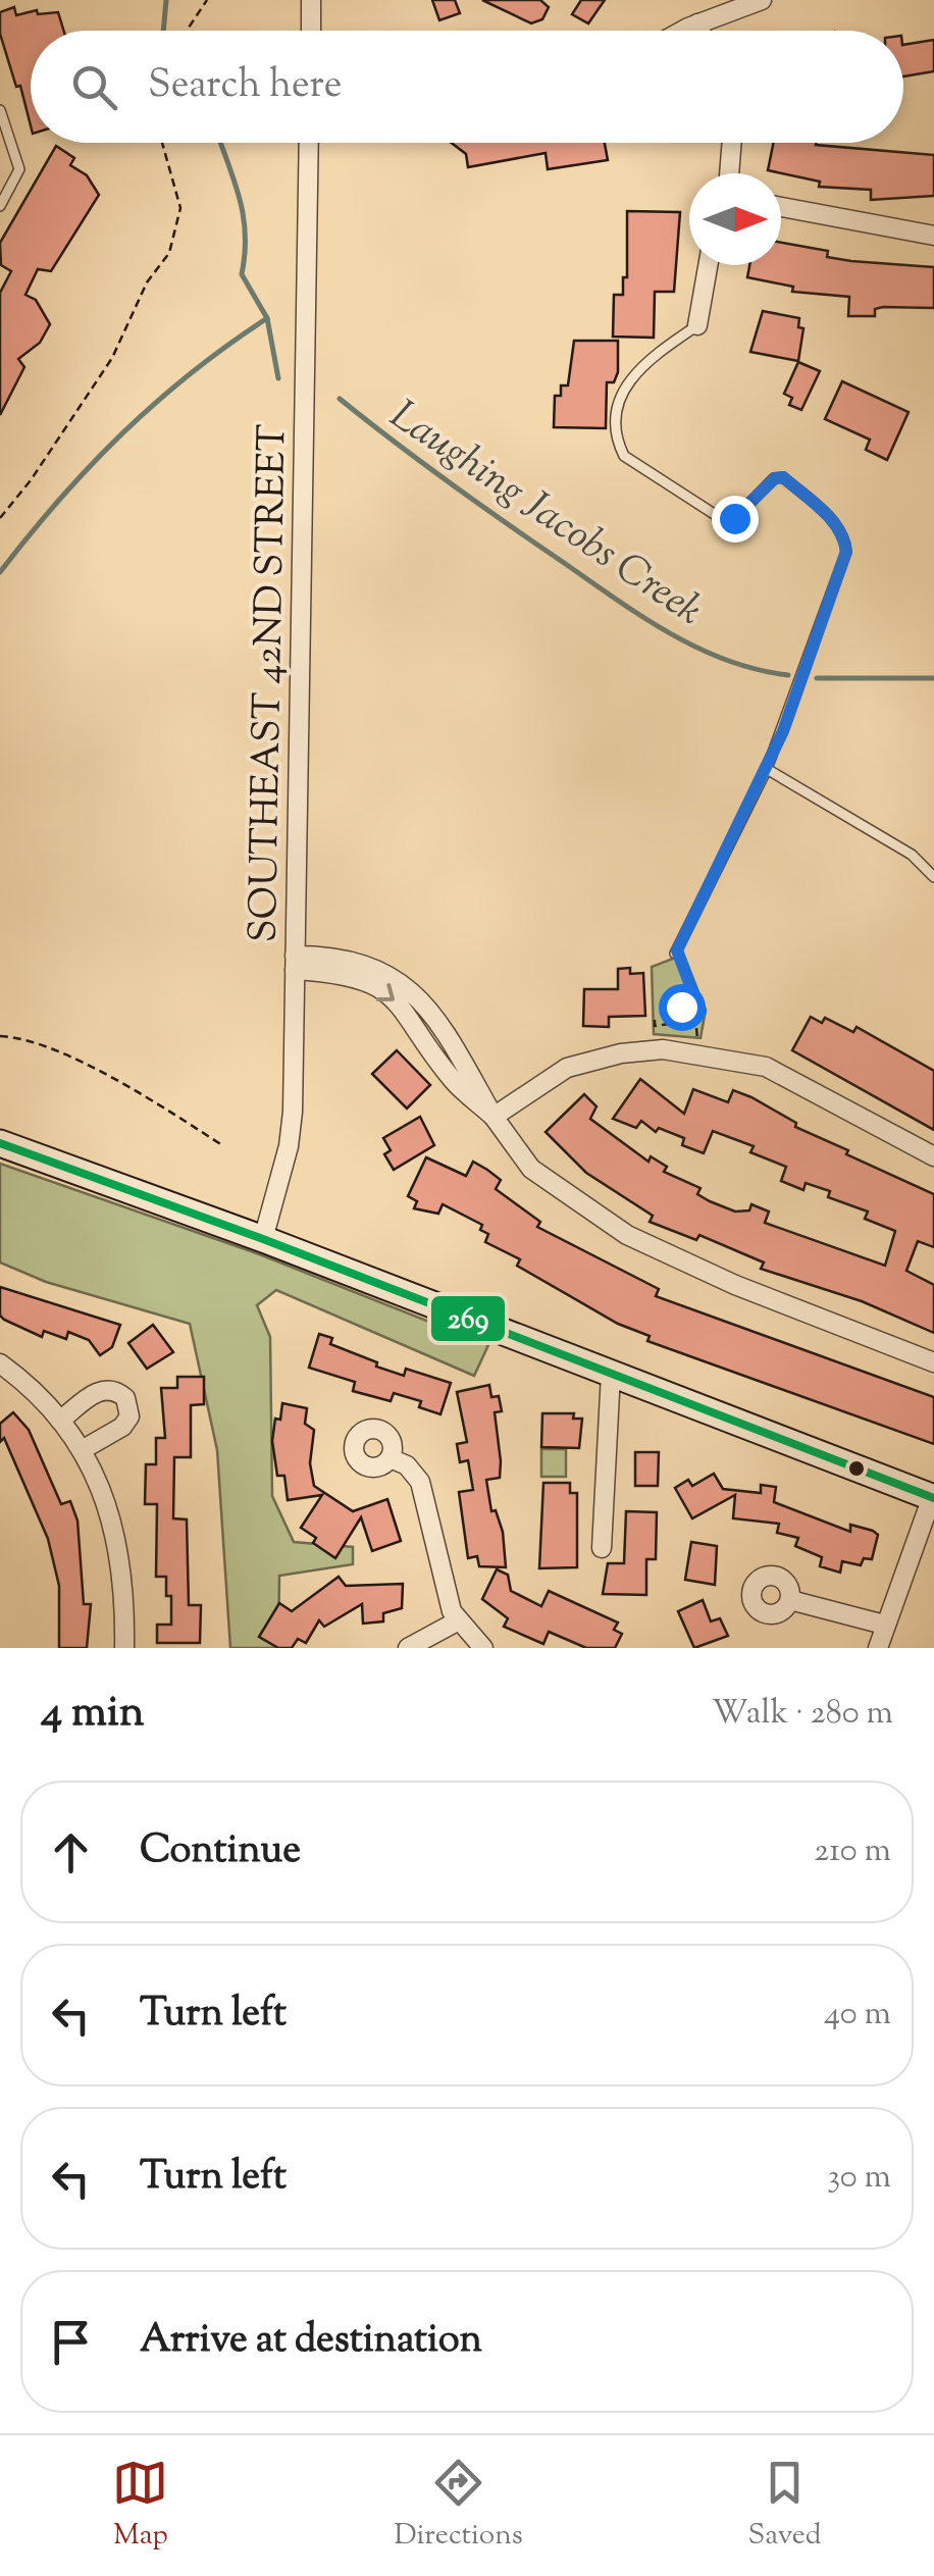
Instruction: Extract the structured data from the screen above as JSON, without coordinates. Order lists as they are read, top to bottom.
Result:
{
  "streets": {
    "street": ["SOUTHEAST 42ND STREET"]
  },
  "water": ["Laughing Jacobs Creek"],
  "lines": ["transit line 269"],
  "north": "right",
  "page": {
    "search": "Search here",
    "heading": ["4 min", "Walk · 280 m"],
    "list": [
      ["Continue", "210 m"],
      ["Turn left", "40 m"],
      ["Turn left", "30 m"],
      "Arrive at destination"
    ],
    "nav": ["Map", "Directions", "Saved"]
  }
}
